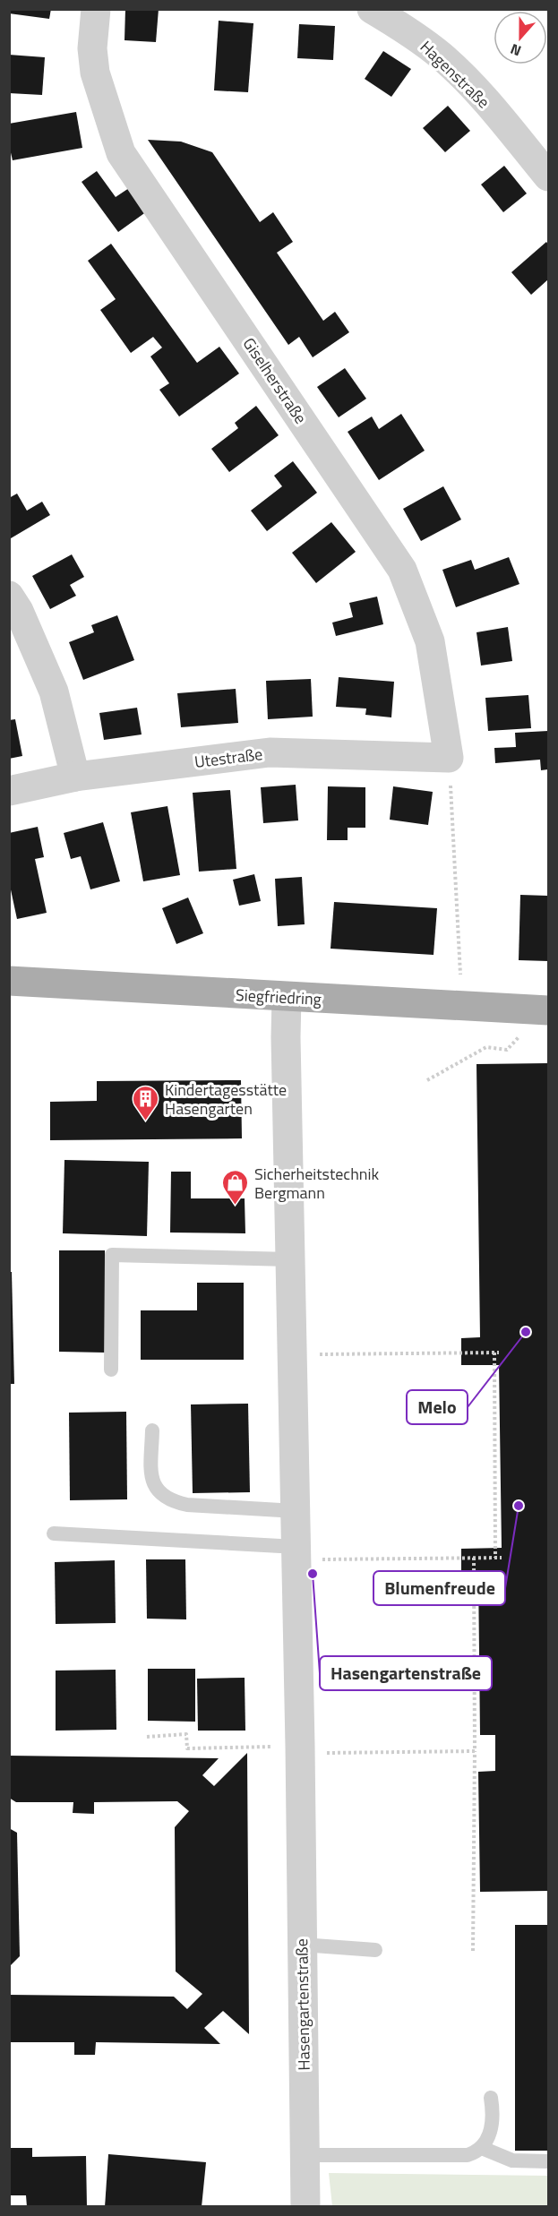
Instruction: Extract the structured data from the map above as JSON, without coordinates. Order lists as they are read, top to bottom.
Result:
{
  "streets": {
    "main road": ["Siegfriedring"],
    "street": [
      "Hagenstraße",
      "Giselherstraße",
      "Utestraße",
      "Hasengartenstraße"
    ]
  },
  "crossings": [
    ["Giselherstraße", "Utestraße"],
    ["Siegfriedring", "Hasengartenstraße"]
  ],
  "places": {
    "building": ["Kindertagesstätte Hasengarten"],
    "shop": ["Sicherheitstechnik Bergmann"],
    "other": ["Melo", "Blumenfreude", "Hasengartenstraße"]
  },
  "north": "bottom"
}
